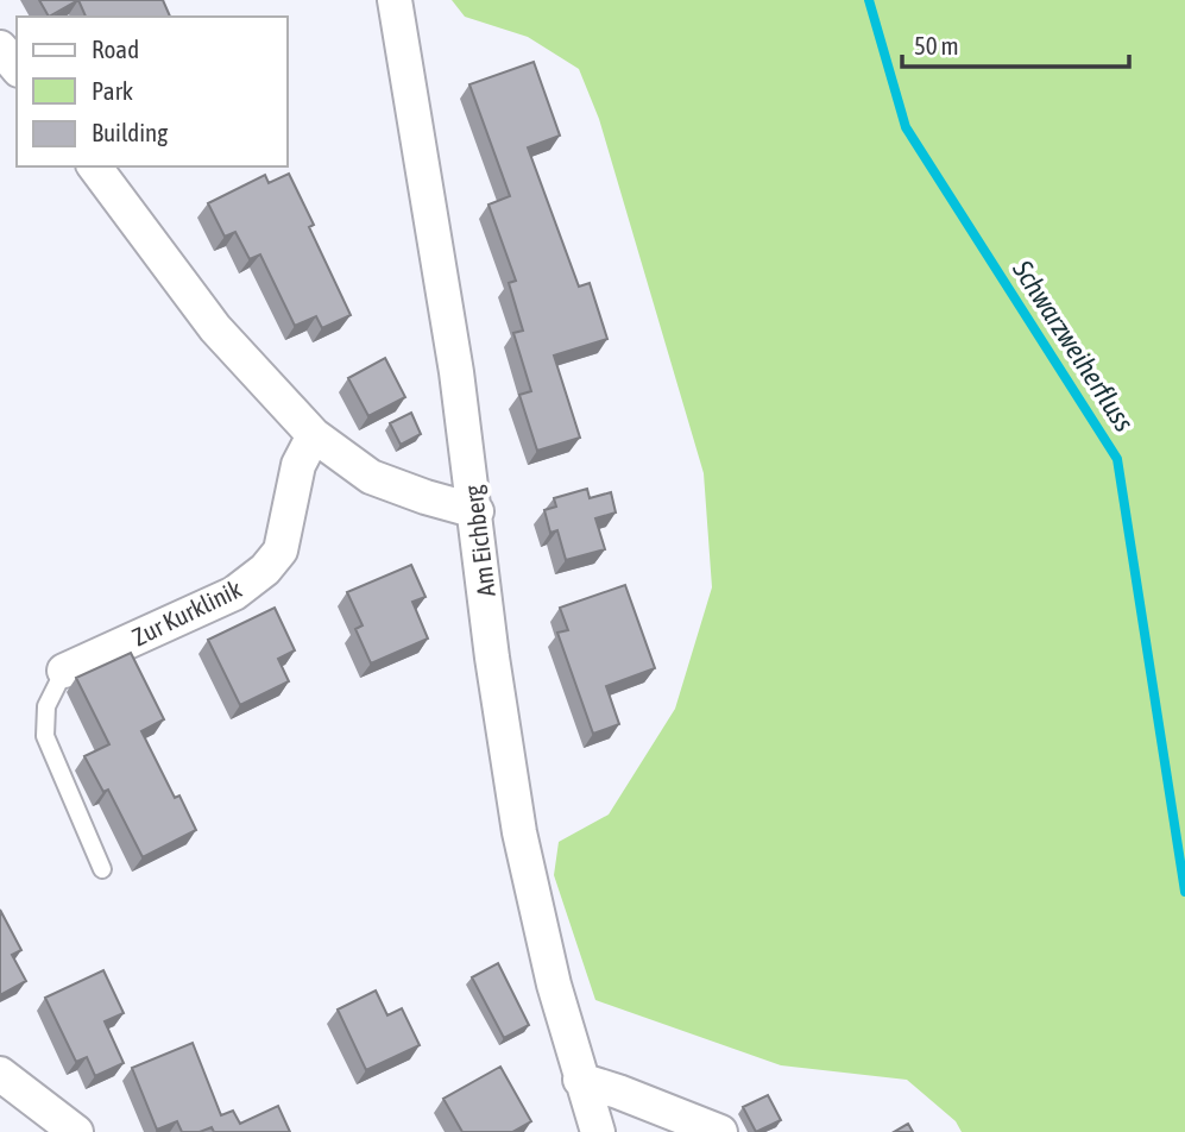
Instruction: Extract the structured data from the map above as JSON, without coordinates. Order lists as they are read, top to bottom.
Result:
{
  "streets": {
    "street": ["Am Eichberg", "Zur Kurklinik"]
  },
  "water": ["Schwarzweiherfluss"],
  "legend": ["Road", "Park", "Building"],
  "scale_bar": "50 m"
}
